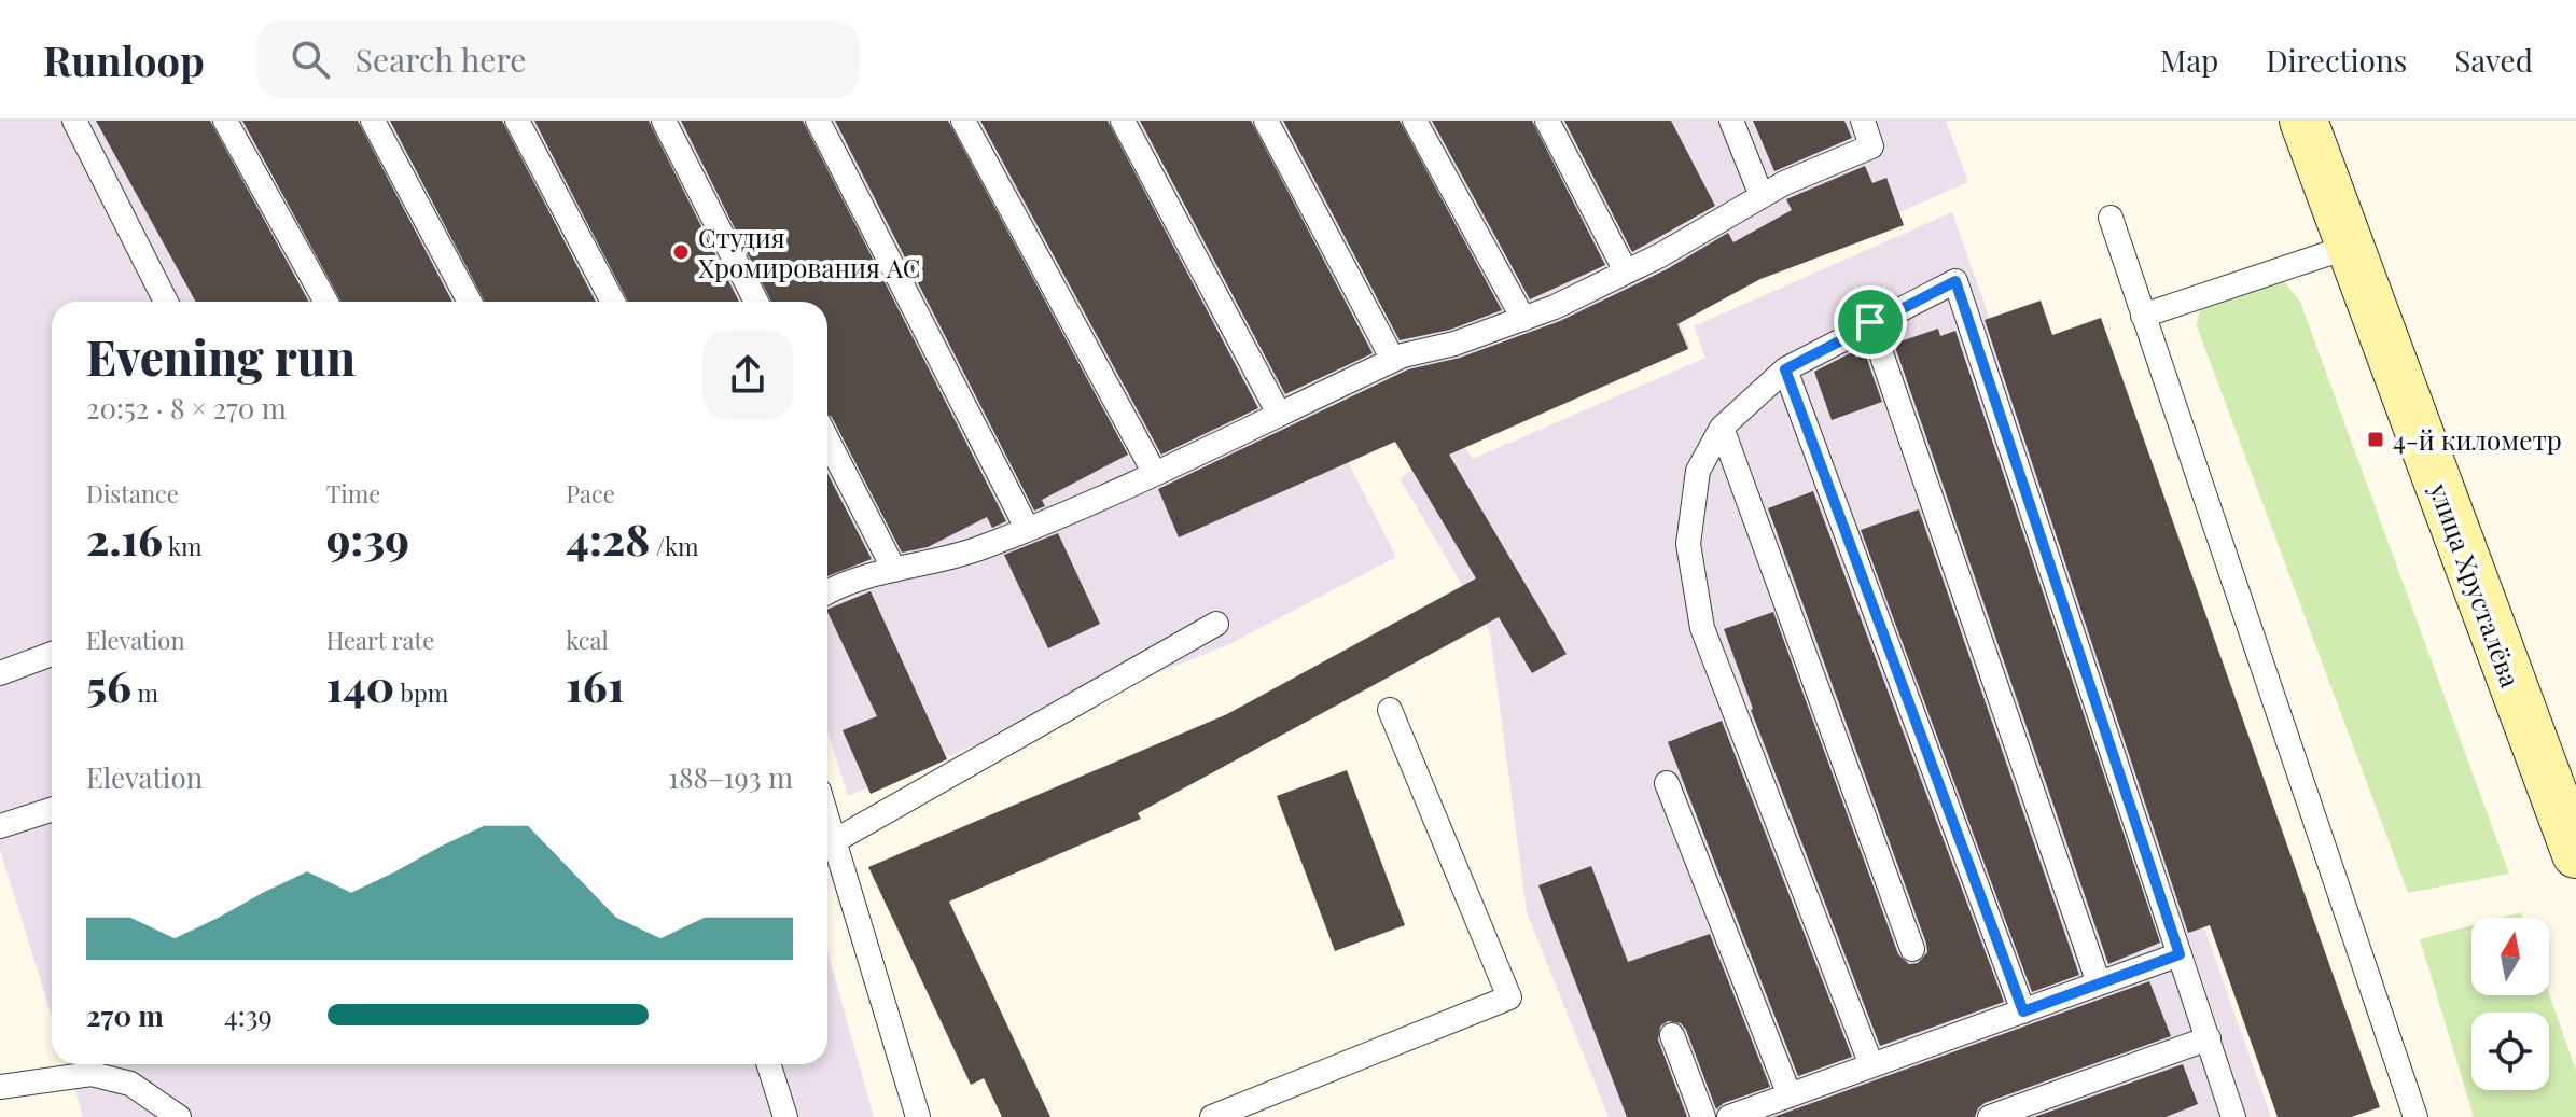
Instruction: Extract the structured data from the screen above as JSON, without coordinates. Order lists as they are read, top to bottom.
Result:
{
  "streets": {
    "main road": ["улица Хрусталёва"]
  },
  "places": {
    "other": ["Студия Хромирования АС"],
    "transit": ["4-й километр"]
  },
  "north": "top",
  "page": {
    "header": "Runloop",
    "search": "Search here",
    "nav": ["Map", "Directions", "Saved"],
    "heading": ["Evening run", "20:52 · 8 × 270 m"],
    "stats": [
      ["Distance", "2.16 km"],
      ["Time", "9:39"],
      ["Pace", "4:28 /km"],
      ["Elevation", "56 m"],
      ["Heart rate", "140 bpm"],
      ["kcal", "161"]
    ],
    "chart": ["Elevation", "188–193 m"],
    "list": [
      {
        "name": "270 m",
        "note": "4:39"
      }
    ]
  }
}
